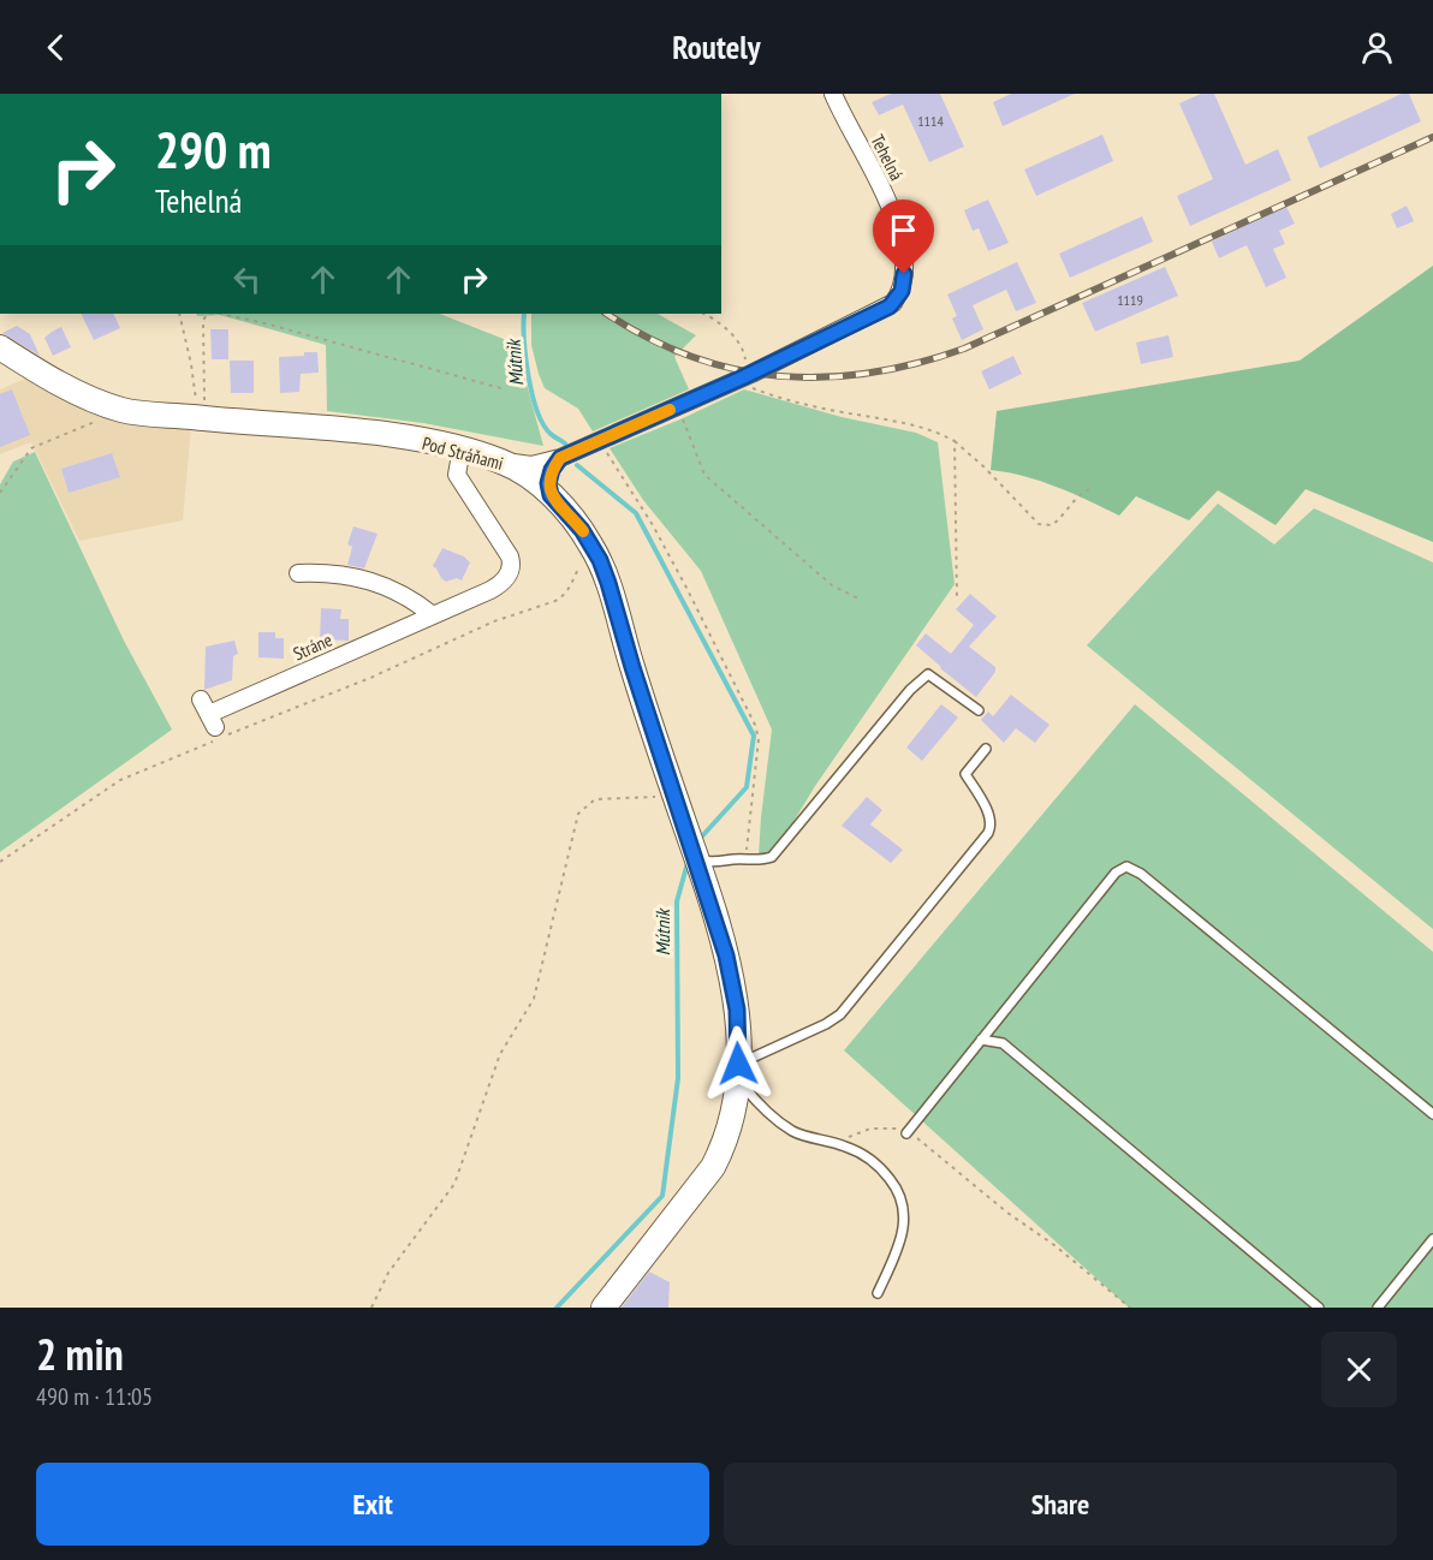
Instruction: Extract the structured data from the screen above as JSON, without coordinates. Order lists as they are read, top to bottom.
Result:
{
  "streets": {
    "street": ["Tehelná", "Pod Stráňami", "Stráne"]
  },
  "crossings": [
    ["Tehelná", "Pod Stráňami"],
    ["Pod Stráňami", "Stráne"]
  ],
  "water": ["Mútnik"],
  "house_numbers": ["1114", "1119"],
  "page": {
    "header": "Routely",
    "turn": ["290 m", "Tehelná"],
    "heading": ["2 min", "490 m · 11:05"],
    "buttons": ["Exit", "Share"]
  }
}
